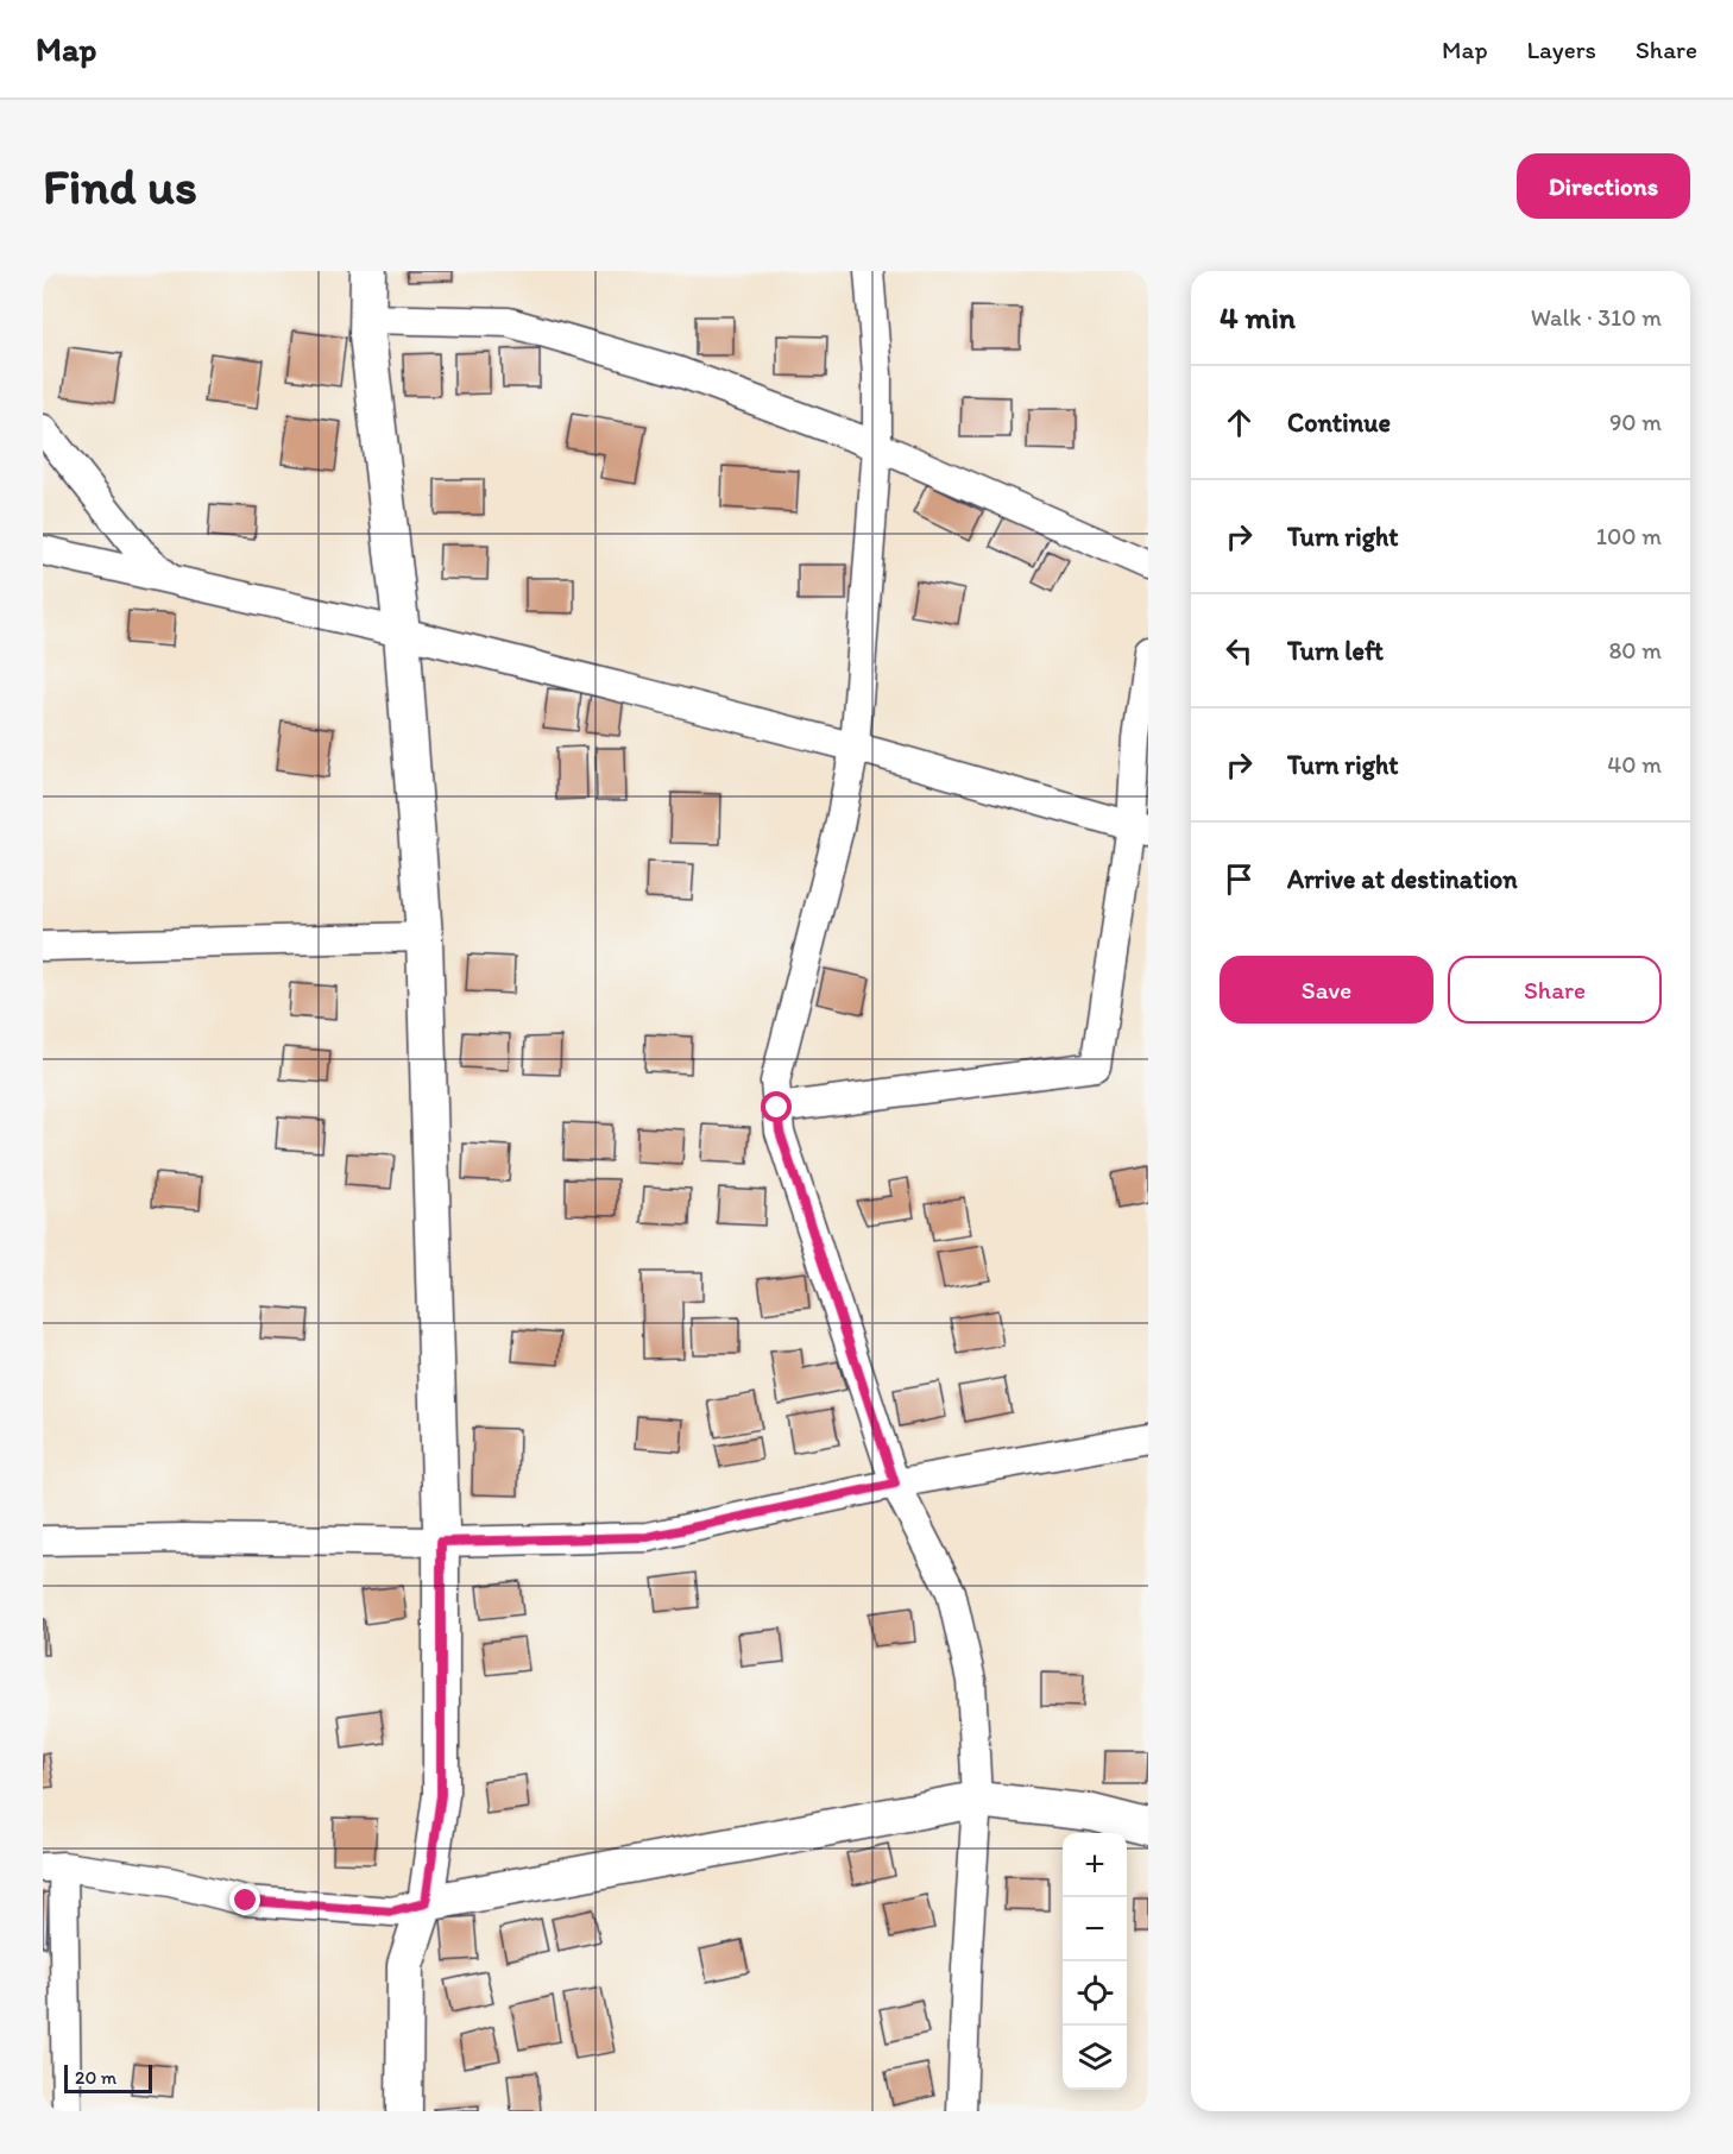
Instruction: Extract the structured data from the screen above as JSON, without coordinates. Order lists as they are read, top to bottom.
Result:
{
  "scale_bar": "20 m",
  "page": {
    "header": "Map",
    "nav": ["Map", "Layers", "Share"],
    "buttons": [
      "Directions",
      ["Save", "Share"]
    ],
    "title": "Find us",
    "heading": ["4 min", "Walk · 310 m"],
    "list": [
      ["Continue", "90 m"],
      ["Turn right", "100 m"],
      ["Turn left", "80 m"],
      ["Turn right", "40 m"],
      "Arrive at destination"
    ],
    "map_buttons": ["+", "−"],
    "scale": "20 m"
  }
}
